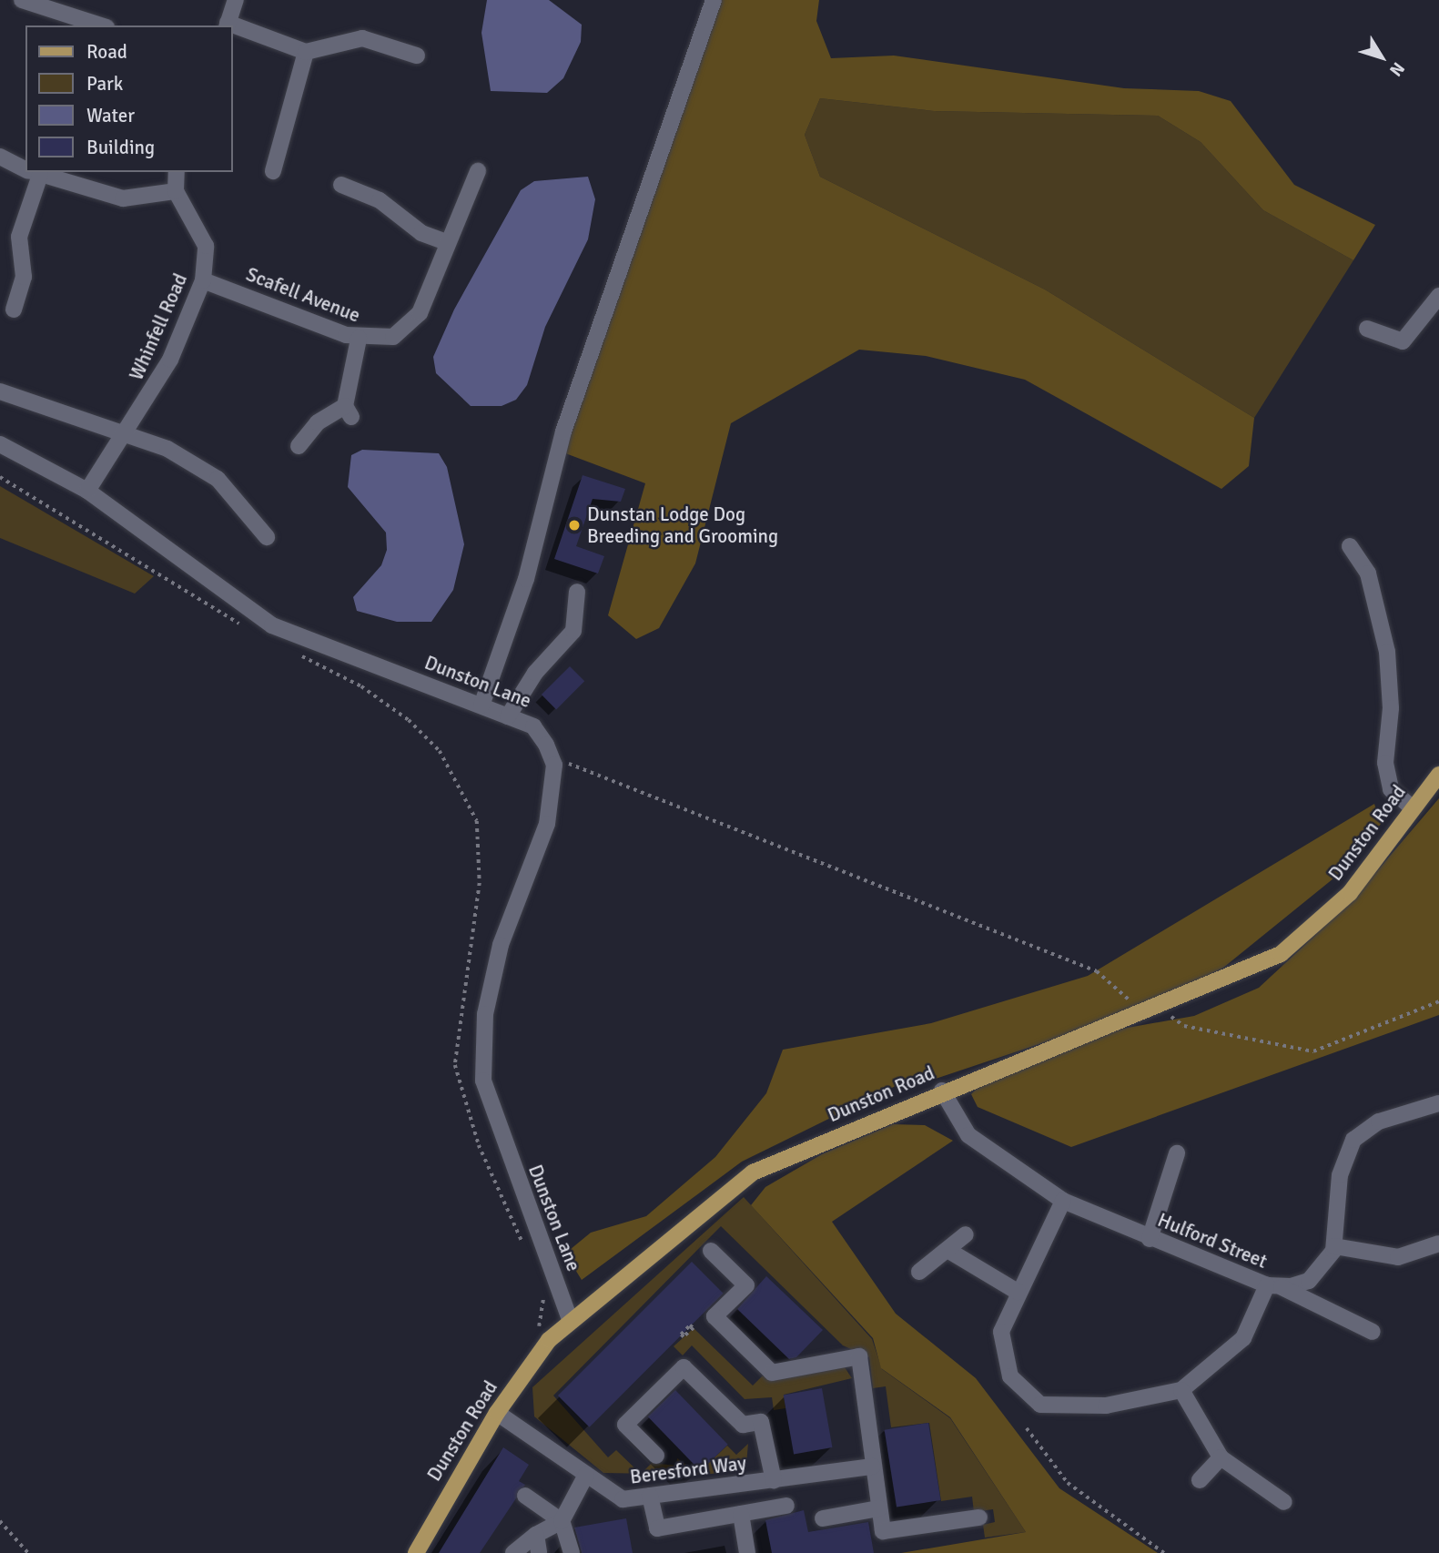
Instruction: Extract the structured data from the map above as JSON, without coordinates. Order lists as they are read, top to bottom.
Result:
{
  "streets": {
    "main road": ["Dunston Road"],
    "street": [
      "Scafell Avenue",
      "Whinfell Road",
      "Dunston Lane",
      "Hulford Street",
      "Beresford Way"
    ]
  },
  "crossings": [
    ["Scafell Avenue", "Whinfell Road"],
    ["Whinfell Road", "Dunston Lane"],
    ["Dunston Lane", "Dunston Road"],
    ["Dunston Road", "Hulford Street"],
    ["Dunston Road", "Beresford Way"]
  ],
  "places": ["Dunstan Lodge Dog Breeding and Grooming"],
  "legend": [
    "Road",
    "Park",
    "Water",
    "Building"
  ],
  "north": "bottom right"
}
